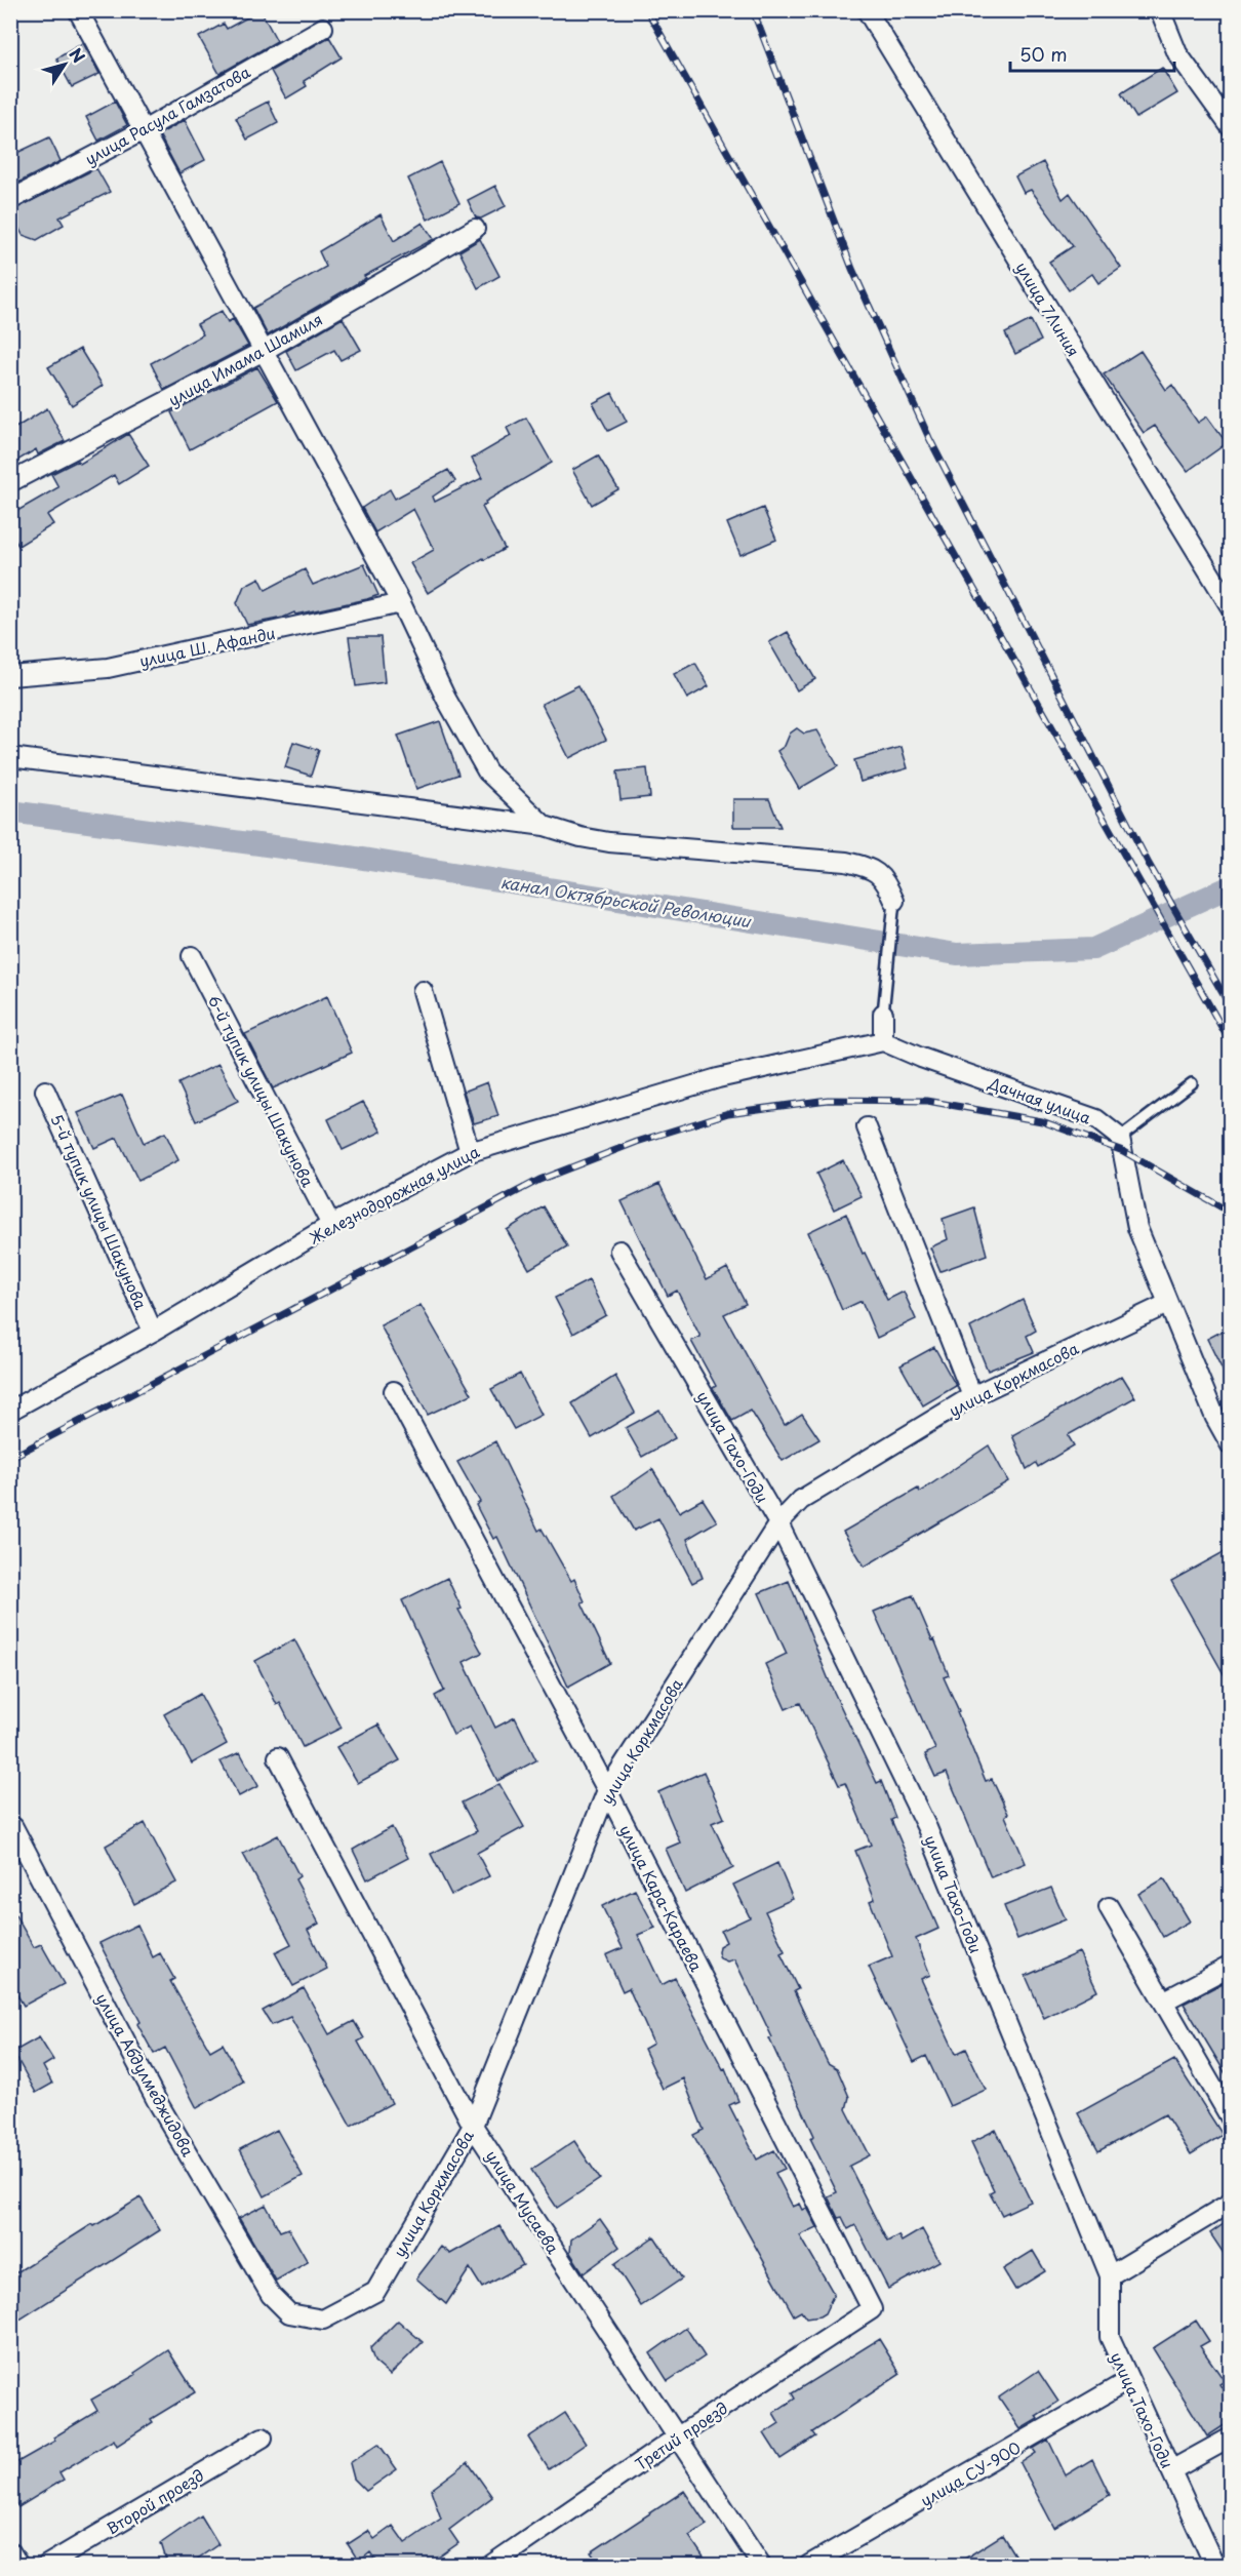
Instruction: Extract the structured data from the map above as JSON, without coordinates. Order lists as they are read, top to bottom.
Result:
{
  "streets": {
    "street": [
      "улица Расула Гамзатова",
      "улица 7Линия",
      "улица Имама Шамиля",
      "улица Ш. Афанди",
      "6-й тупик улицы Шакунова",
      "Дачная улица",
      "Железнодорожная улица",
      "5-й тупик улицы Шакунова",
      "улица Коркмасова",
      "улица Тахо-Годи",
      "улица Кара-Караева",
      "улица Абдулмеджидова",
      "улица Мусаева",
      "Третий проезд",
      "улица СУ-900",
      "Второй проезд"
    ]
  },
  "crossings": [
    ["6-й тупик улицы Шакунова", "Железнодорожная улица"],
    ["Дачная улица", "Железнодорожная улица"],
    ["Железнодорожная улица", "5-й тупик улицы Шакунова"],
    ["улица Коркмасова", "улица Тахо-Годи"],
    ["улица Коркмасова", "улица Кара-Караева"],
    ["улица Коркмасова", "улица Абдулмеджидова"],
    ["улица Коркмасова", "улица Мусаева"],
    ["улица Тахо-Годи", "улица СУ-900"],
    ["улица Кара-Караева", "Третий проезд"],
    ["улица Мусаева", "Третий проезд"]
  ],
  "water": ["канал Октябрьской Революции"],
  "scale_bar": "50 m",
  "north": "top right"
}
